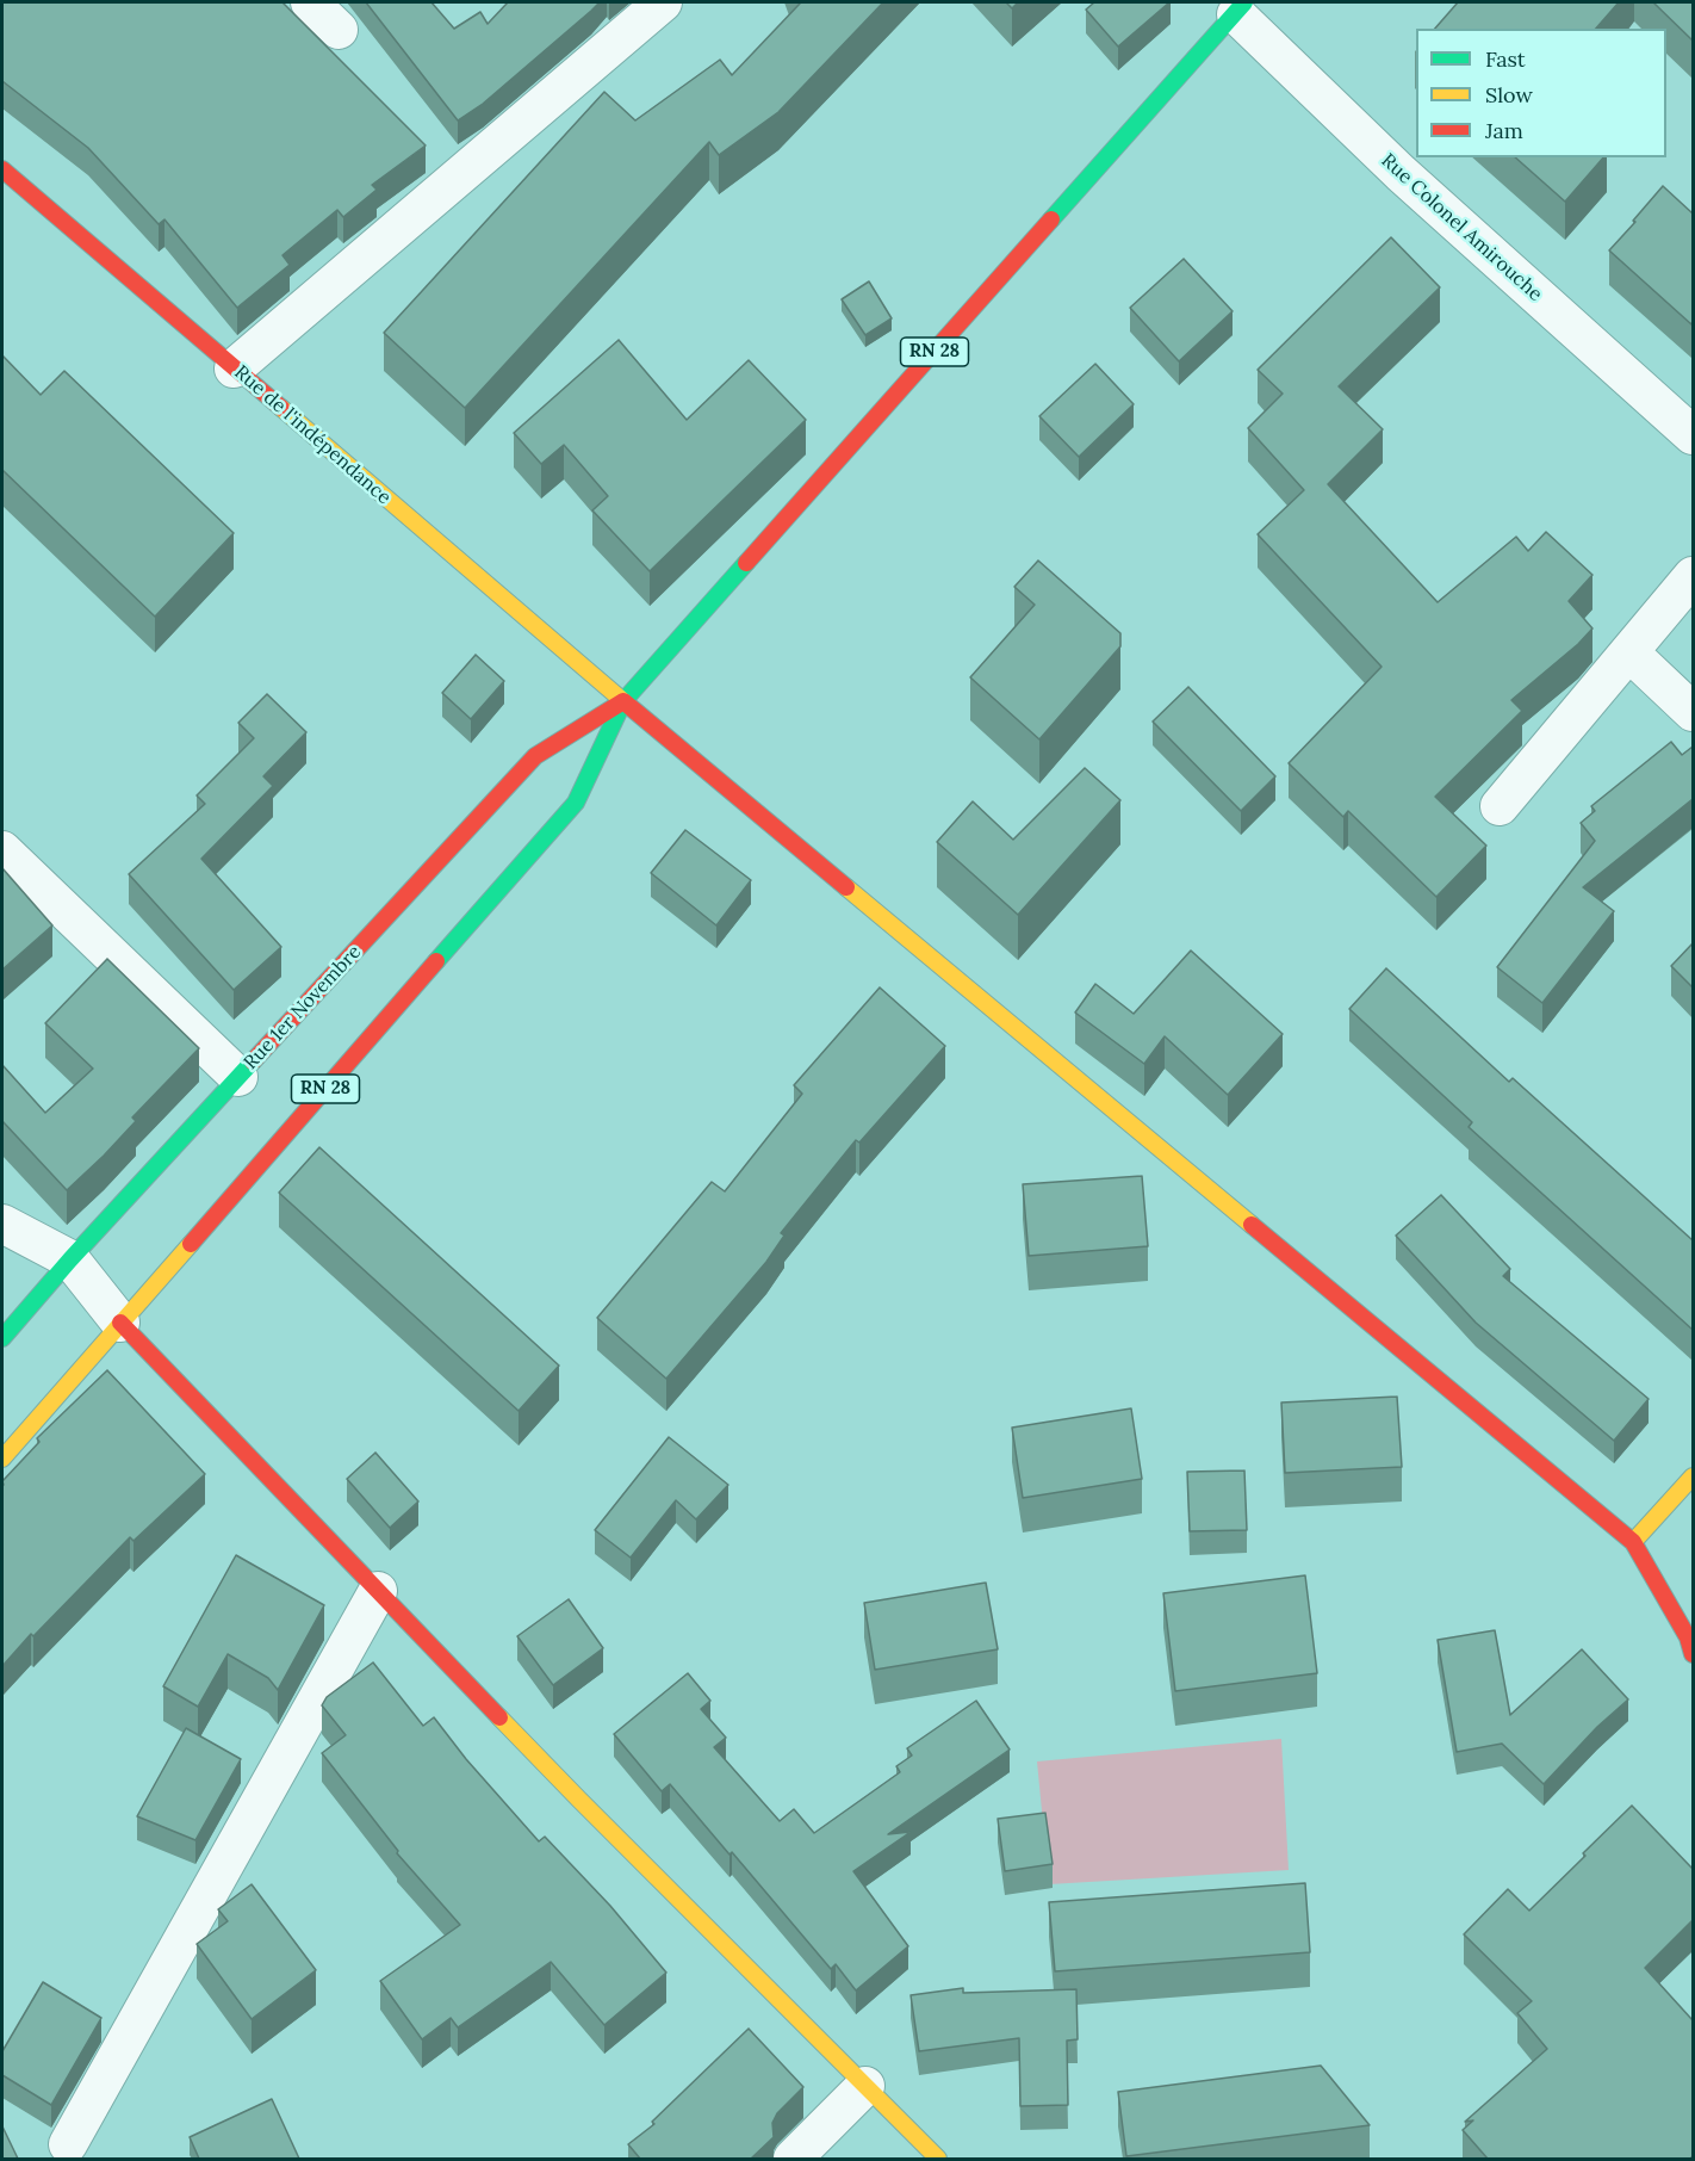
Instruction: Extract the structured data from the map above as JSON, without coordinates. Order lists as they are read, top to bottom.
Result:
{
  "streets": {
    "main road": ["RN 28", "Rue de l'indépendance", "Rue 1er Novembre"],
    "street": ["Rue Colonel Amirouche"]
  },
  "crossings": [
    ["Rue Colonel Amirouche", "RN 28"],
    ["RN 28", "Rue de l'indépendance"],
    ["RN 28", "Rue 1er Novembre"],
    ["Rue de l'indépendance", "Rue 1er Novembre"]
  ],
  "legend": ["Fast", "Slow", "Jam"]
}
